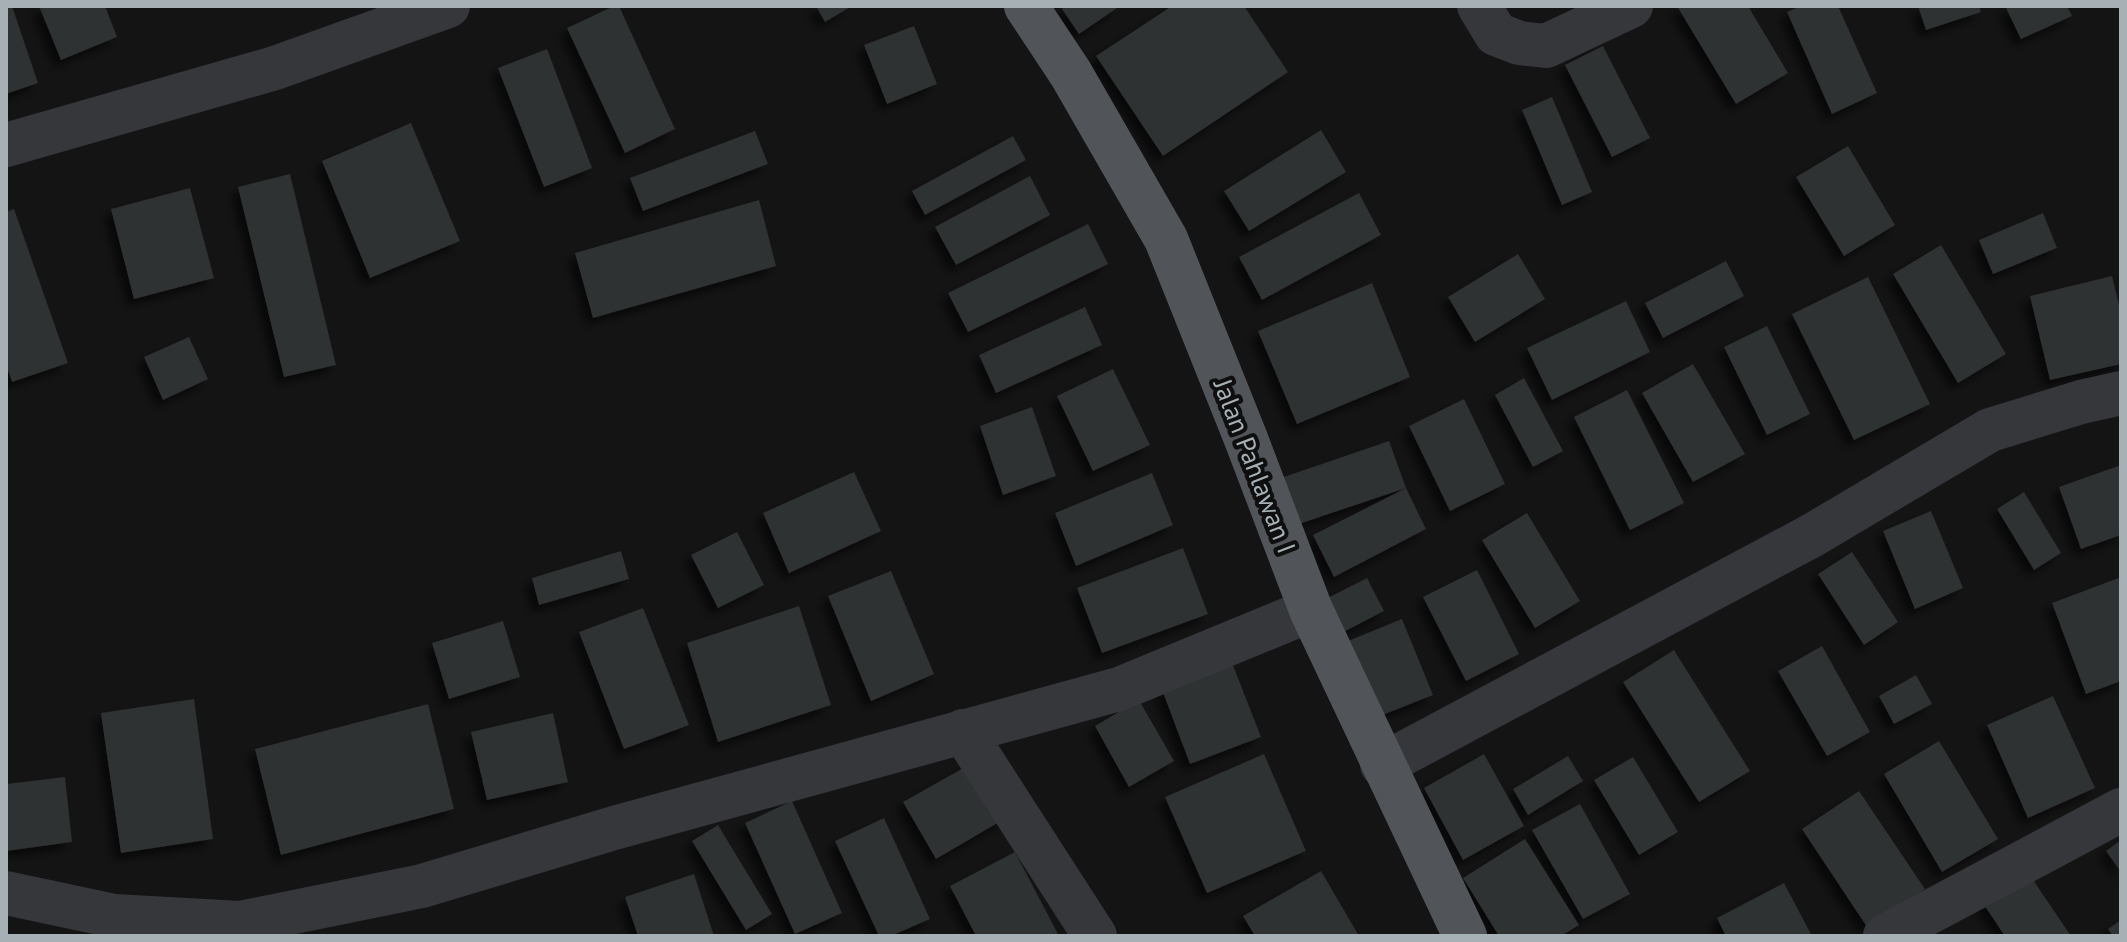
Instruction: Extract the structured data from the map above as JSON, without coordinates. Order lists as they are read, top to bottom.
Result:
{
  "streets": {
    "main road": ["Jalan Pahlawan I"]
  }
}
